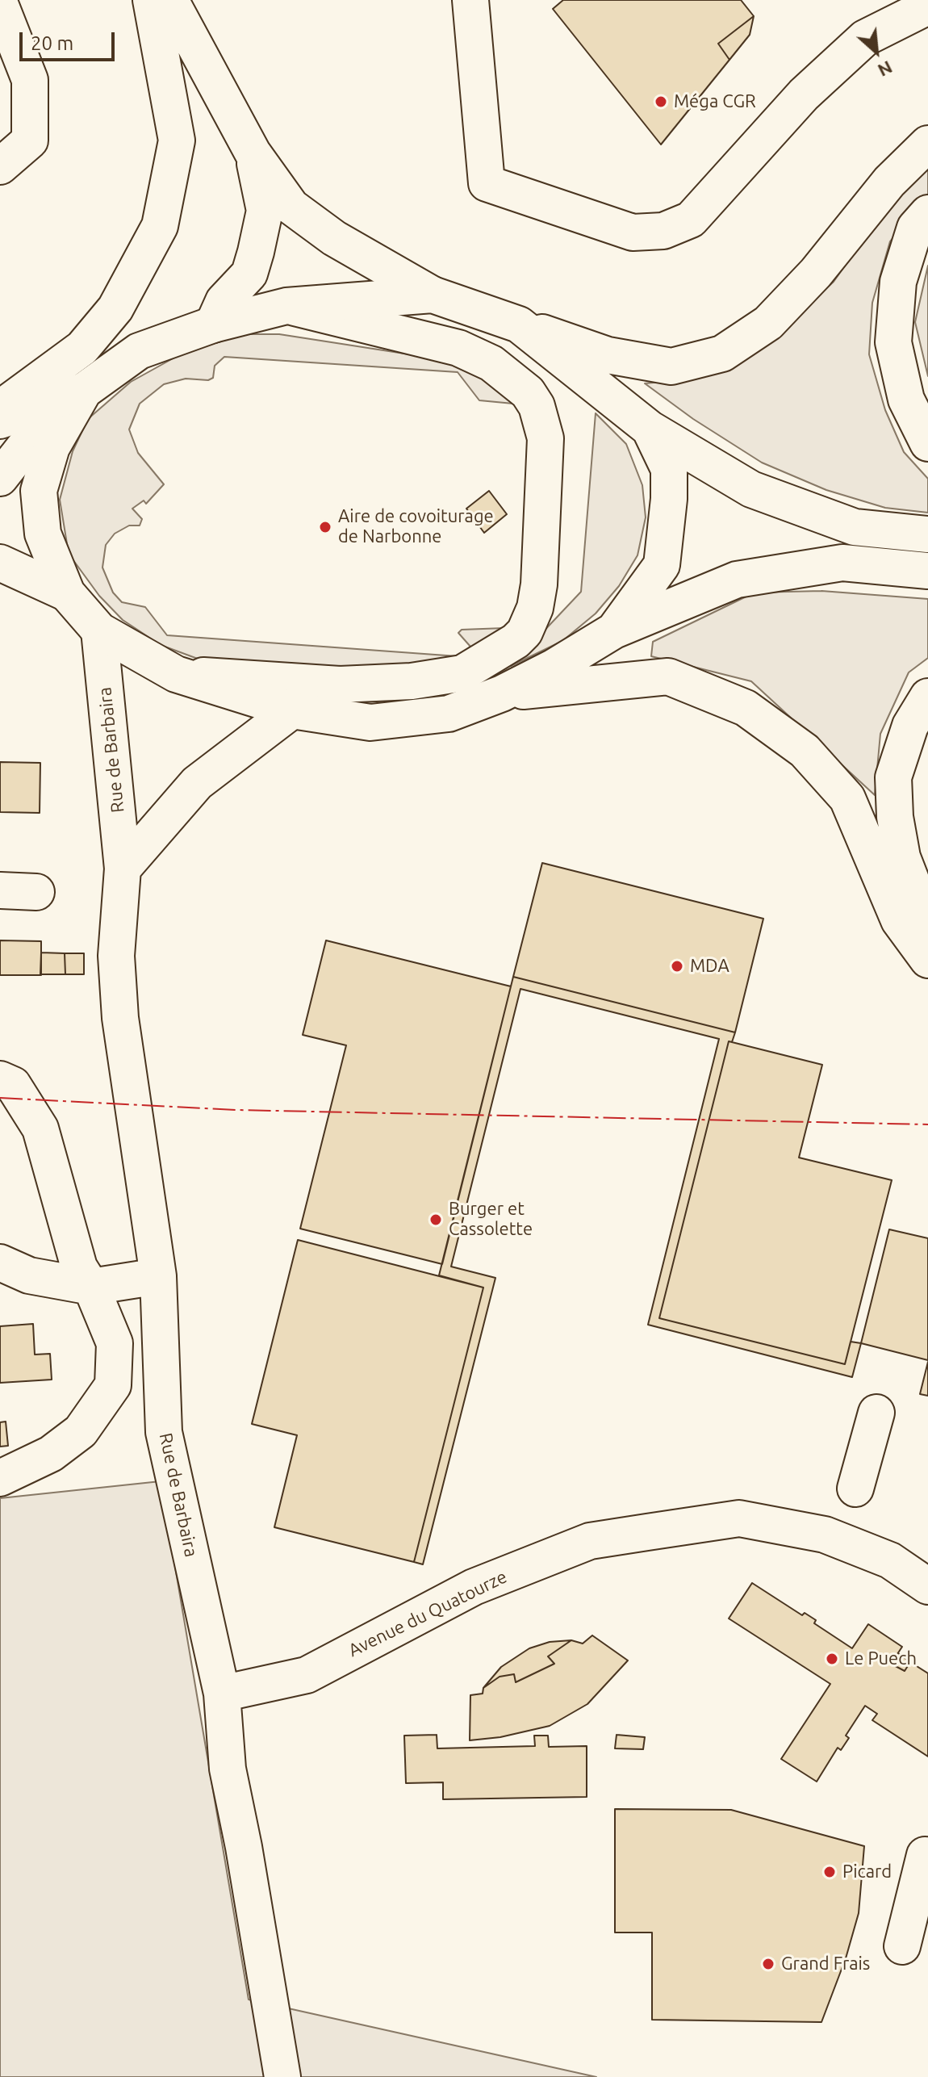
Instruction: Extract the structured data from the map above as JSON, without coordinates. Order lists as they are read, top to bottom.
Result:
{
  "streets": {
    "main road": ["Rue de Barbaira", "Avenue du Quatourze"]
  },
  "crossings": [
    ["Rue de Barbaira", "Avenue du Quatourze"]
  ],
  "places": [
    "Méga CGR",
    "Aire de covoiturage de Narbonne",
    "MDA",
    "Burger et Cassolette",
    "Le Puech",
    "Picard",
    "Grand Frais"
  ],
  "scale_bar": "20 m",
  "north": "bottom right"
}
